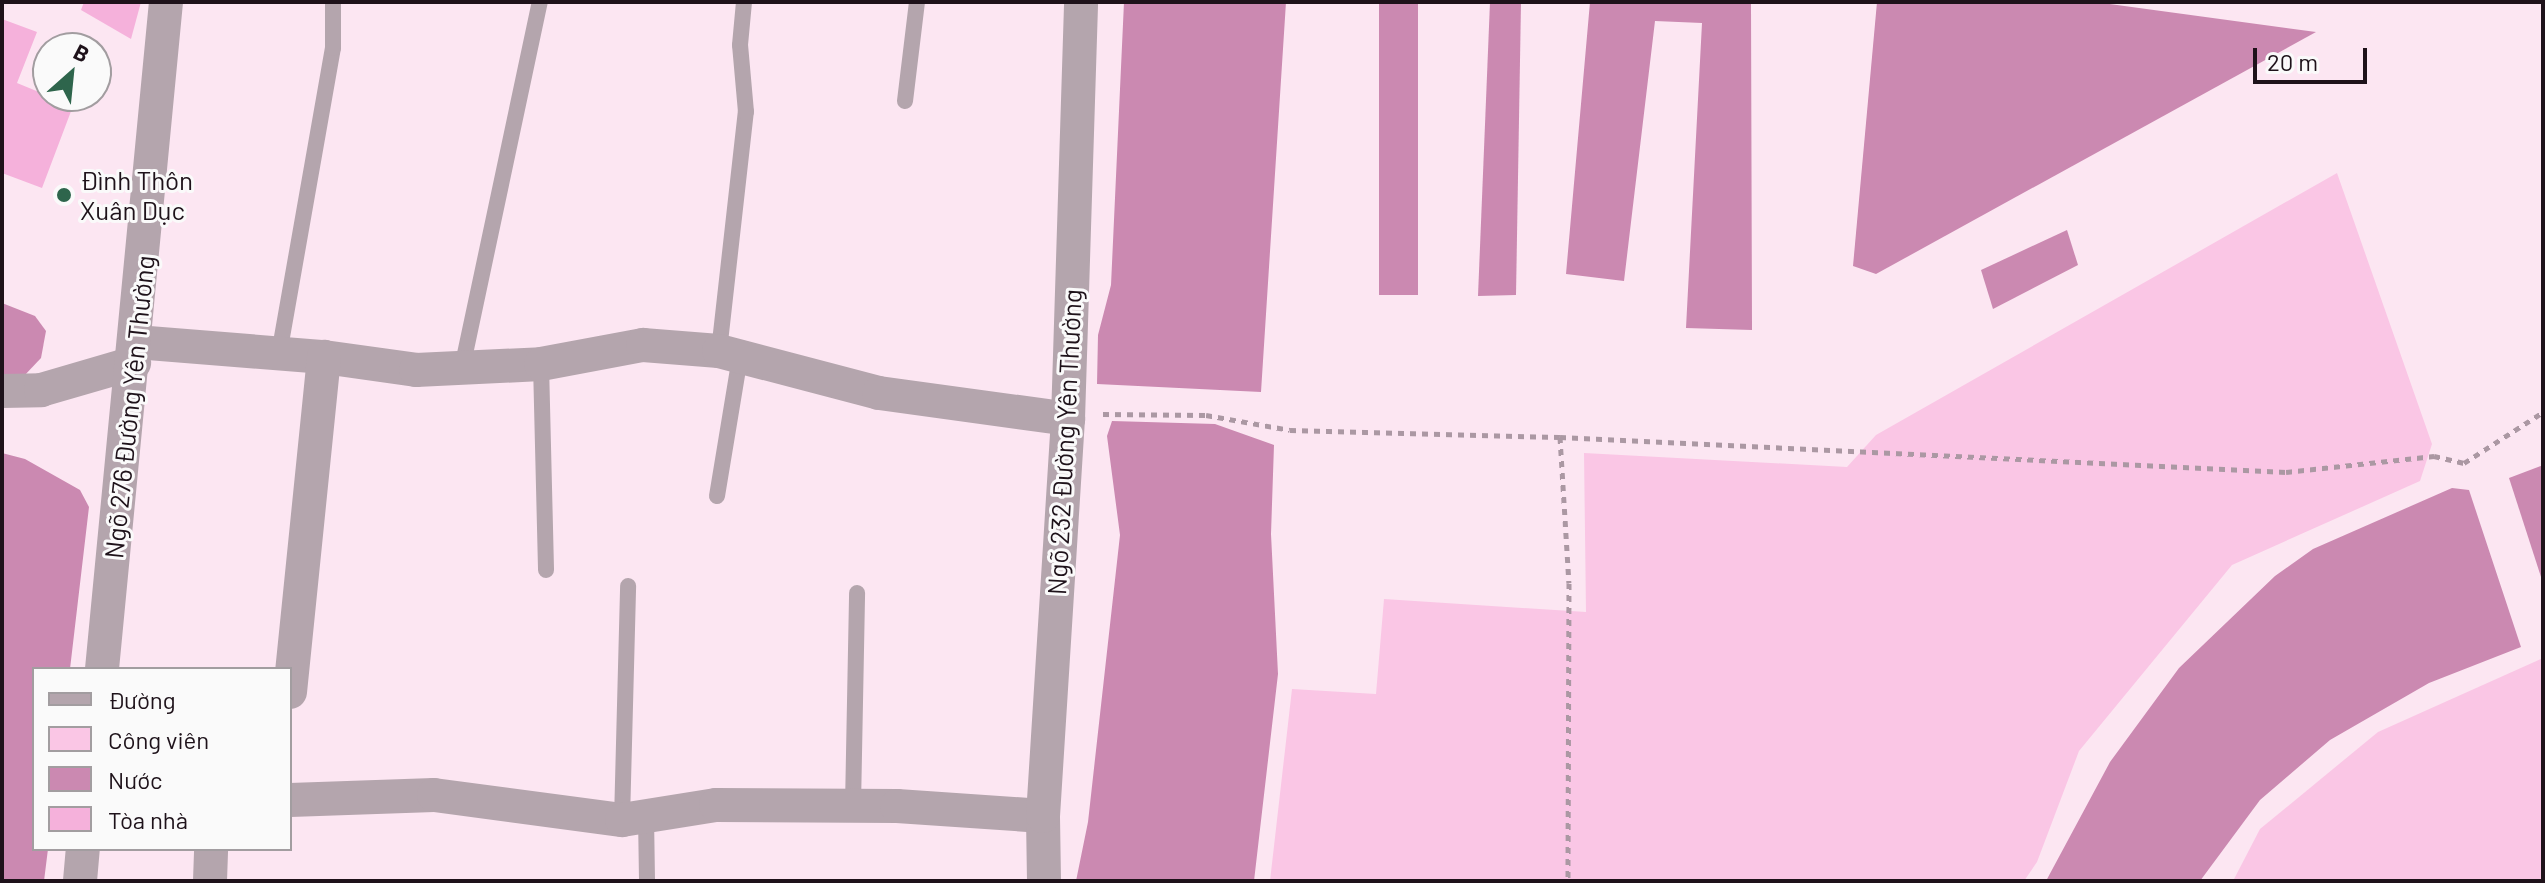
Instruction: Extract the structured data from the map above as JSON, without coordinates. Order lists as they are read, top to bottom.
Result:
{
  "streets": {
    "street": ["Ngõ 276 Đường Yên Thường", "Ngõ 232 Đường Yên Thường"]
  },
  "places": ["Đình Thôn Xuân Dục"],
  "legend": [
    "Đường",
    "Công viên",
    "Nước",
    "Tòa nhà"
  ],
  "scale_bar": "20 m",
  "north": "top right"
}
